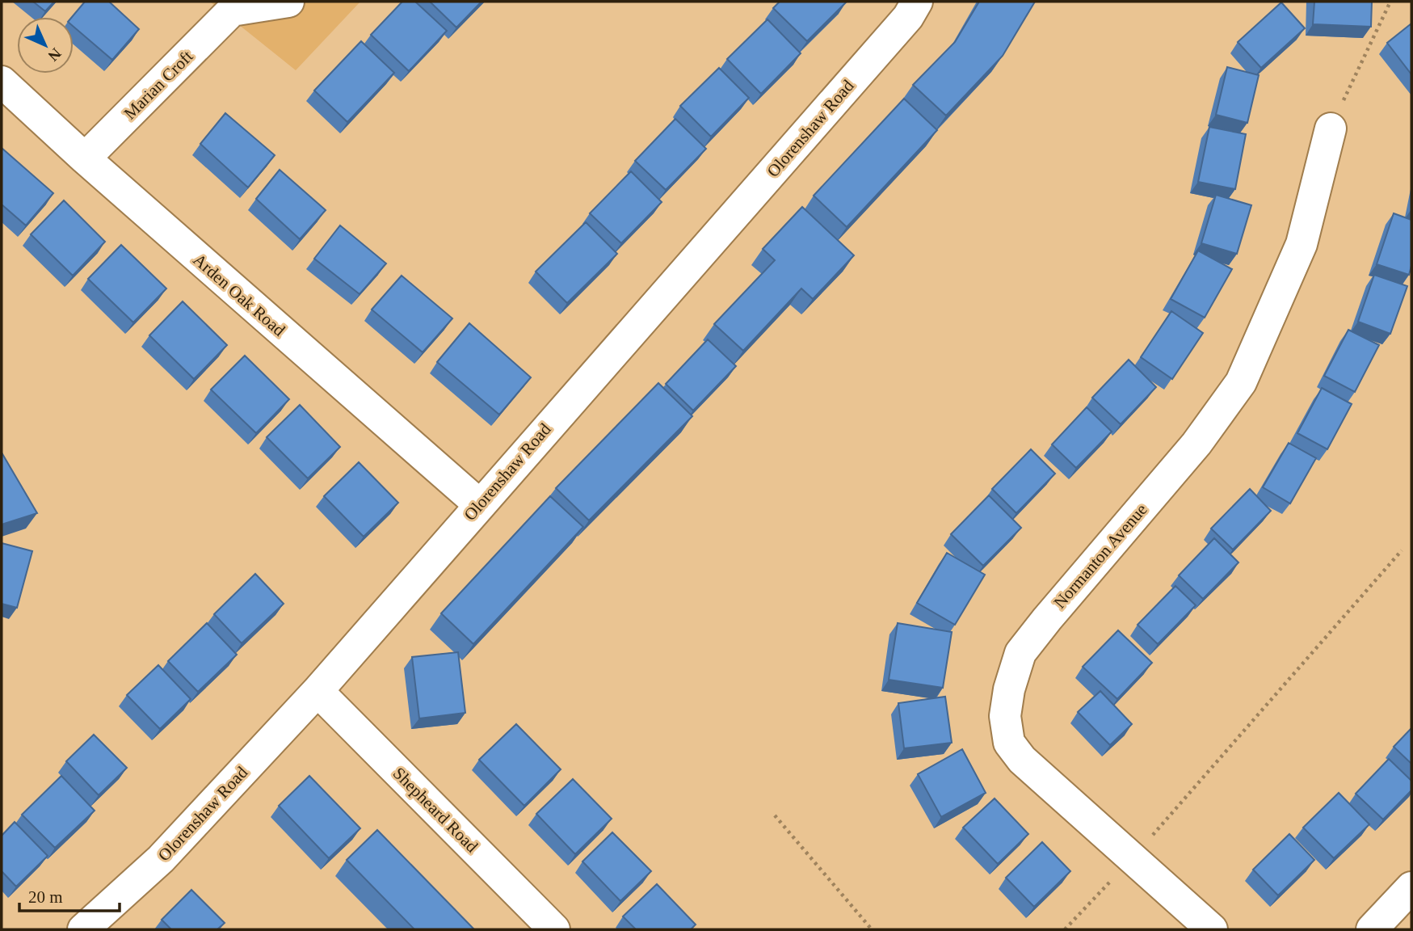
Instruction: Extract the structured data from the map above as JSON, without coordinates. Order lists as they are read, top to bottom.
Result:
{
  "streets": {
    "street": [
      "Marian Croft",
      "Olorenshaw Road",
      "Arden Oak Road",
      "Normanton Avenue",
      "Shepheard Road"
    ]
  },
  "crossings": [
    ["Marian Croft", "Arden Oak Road"],
    ["Olorenshaw Road", "Arden Oak Road"],
    ["Olorenshaw Road", "Shepheard Road"]
  ],
  "scale_bar": "20 m",
  "north": "bottom right"
}
